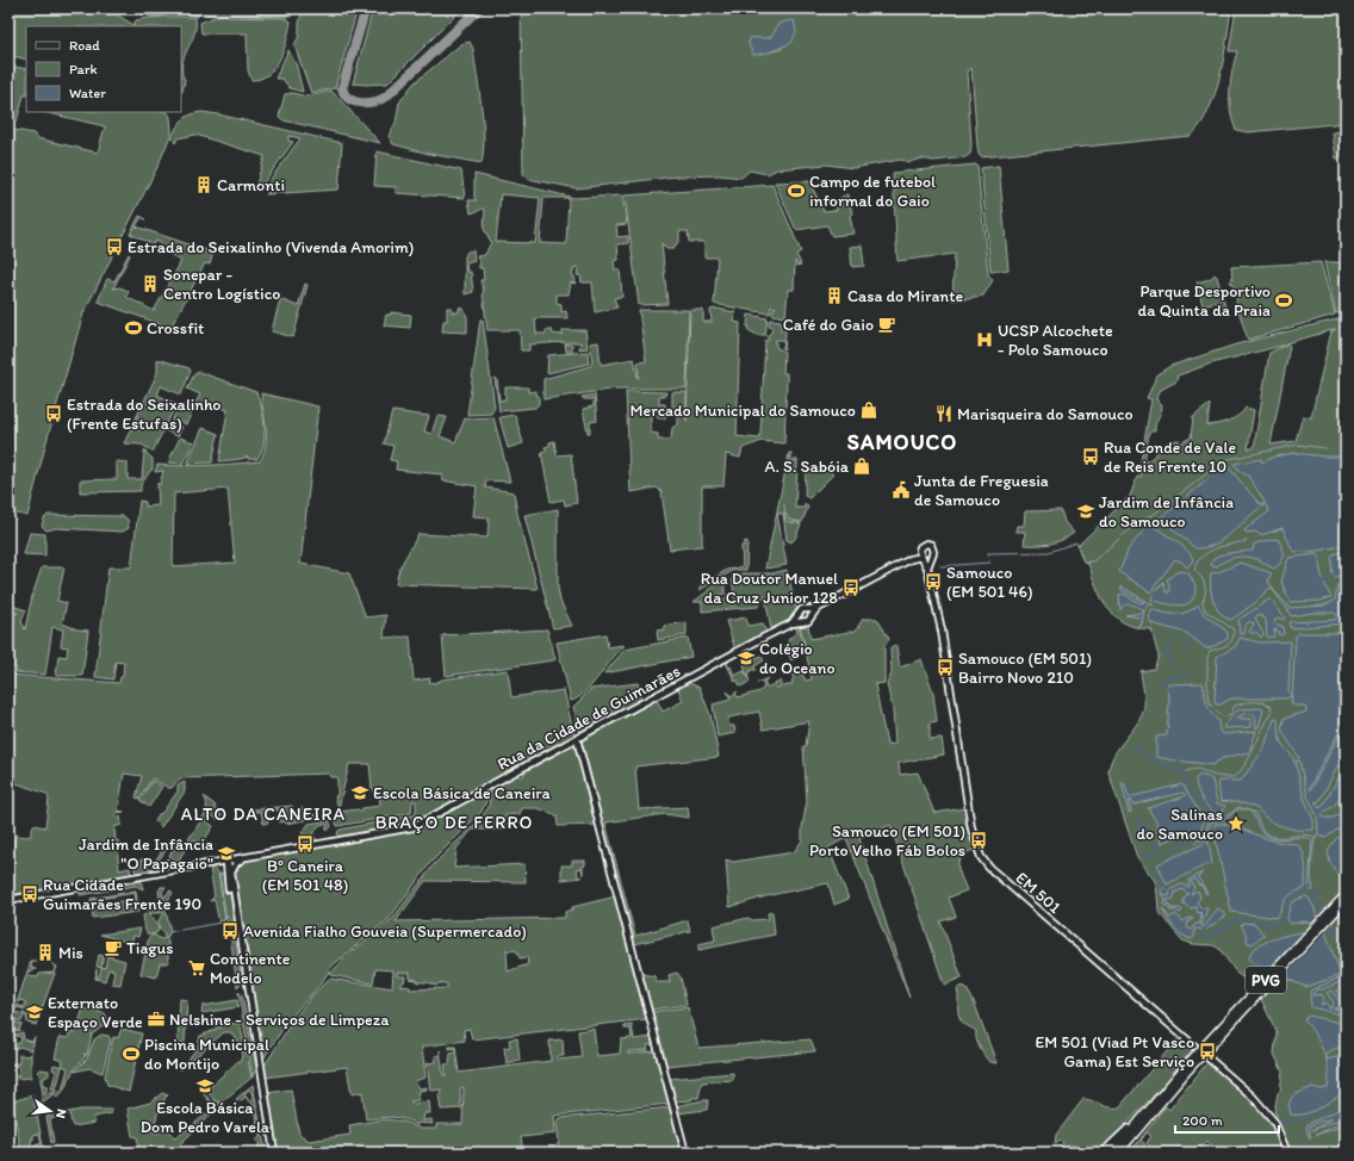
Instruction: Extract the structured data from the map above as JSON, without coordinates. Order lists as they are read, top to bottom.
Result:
{
  "streets": {
    "highway": ["PVG"],
    "main road": ["Rua da Cidade de Guimarães", "EM 501"]
  },
  "districts": ["SAMOUCO", "ALTO DA CANEIRA", "BRAÇO DE FERRO"],
  "places": {
    "building": [
      "Carmonti",
      "Sonepar - Centro Logístico",
      "Casa do Mirante",
      "Mis"
    ],
    "sports": [
      "Campo de futebol informal do Gaio",
      "Parque Desportivo da Quinta da Praia",
      "Crossfit",
      "Piscina Municipal do Montijo"
    ],
    "bus stop": [
      "Estrada do Seixalinho (Vivenda Amorim)",
      "Estrada do Seixalinho (Frente Estufas)",
      "Rua Conde de Vale de Reis Frente 10",
      "Samouco (EM 501 46)",
      "Rua Doutor Manuel da Cruz Junior 128",
      "Samouco (EM 501) Bairro Novo 210",
      "Samouco (EM 501) Porto Velho Fáb Bolos",
      "Bº Caneira (EM 501 48)",
      "Rua Cidade Guimarães Frente 190",
      "Avenida Fialho Gouveia (Supermercado)",
      "EM 501 (Viad Pt Vasco Gama) Est Serviço"
    ],
    "cafe": ["Café do Gaio", "Tiagus"],
    "hospital": ["UCSP Alcochete - Polo Samouco"],
    "shop": ["Mercado Municipal do Samouco", "A. S. Sabóia"],
    "restaurant": ["Marisqueira do Samouco"],
    "public building": ["Junta de Freguesia de Samouco"],
    "school or university": [
      "Jardim de Infância do Samouco",
      "Colégio do Oceano",
      "Escola Básica de Caneira",
      "Jardim de Infância \"O Papagaio\"",
      "Externato Espaço Verde",
      "Escola Básica Dom Pedro Varela"
    ],
    "place": ["Salinas do Samouco"],
    "supermarket": ["Continente Modelo"],
    "office": ["Nelshine - Serviços de Limpeza"]
  },
  "legend": ["Road", "Park", "Water"],
  "scale_bar": "200 m",
  "north": "right"
}
